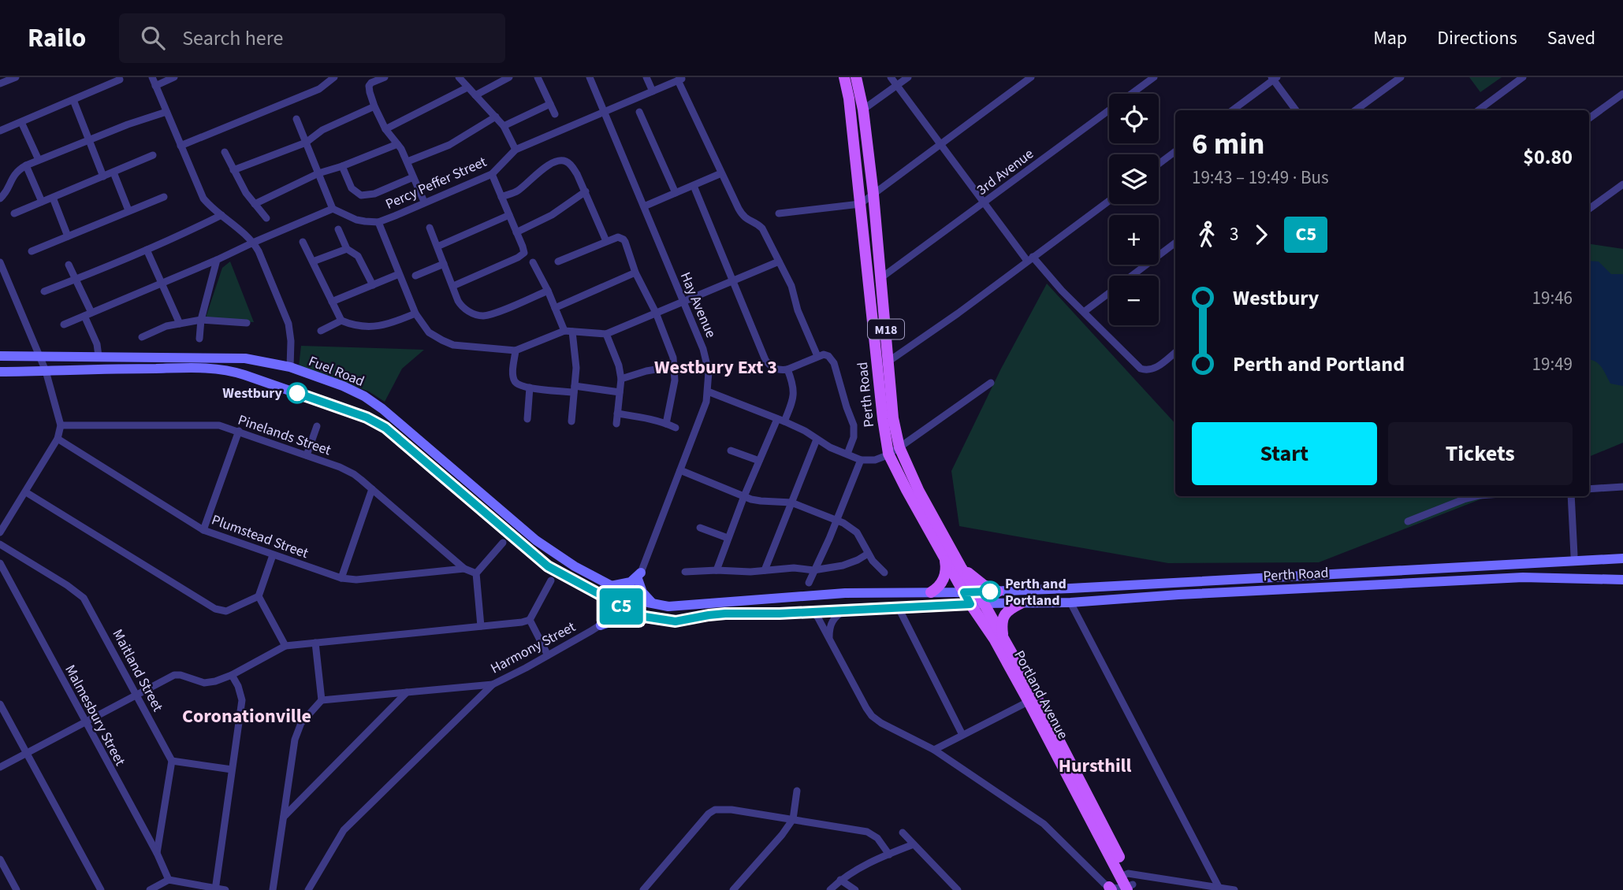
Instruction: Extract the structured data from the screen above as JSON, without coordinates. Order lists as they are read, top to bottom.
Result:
{
  "streets": {
    "main road": [
      "M18",
      "Fuel Road",
      "Perth Road",
      "Portland Avenue"
    ],
    "street": [
      "3rd Avenue",
      "Percy Peffer Street",
      "Hay Avenue",
      "Pinelands Street",
      "Plumstead Street",
      "Harmony Street",
      "Maitland Street",
      "Malmesbury Street"
    ]
  },
  "crossings": [
    ["3rd Avenue", "Perth Road"],
    ["Percy Peffer Street", "Hay Avenue"],
    ["Hay Avenue", "Fuel Road"],
    ["Hay Avenue", "Harmony Street"],
    ["Perth Road", "Portland Avenue"],
    ["Pinelands Street", "Plumstead Street"]
  ],
  "districts": ["Westbury Ext 3", "Coronationville", "Hursthill"],
  "places": ["Westbury", "Perth and Portland"],
  "lines": ["bus line C5"],
  "page": {
    "header": "Railo",
    "search": "Search here",
    "nav": ["Map", "Directions", "Saved"],
    "on_map": "C5",
    "map_buttons": ["+", "−"],
    "heading": ["6 min", "19:43 – 19:49 · Bus", "$0.80"],
    "legs": ["3", "C5"],
    "list": [
      {
        "name": "Westbury",
        "value": "19:46"
      },
      {
        "name": "Perth and Portland",
        "value": "19:49"
      }
    ],
    "buttons": ["Start", "Tickets"]
  }
}
